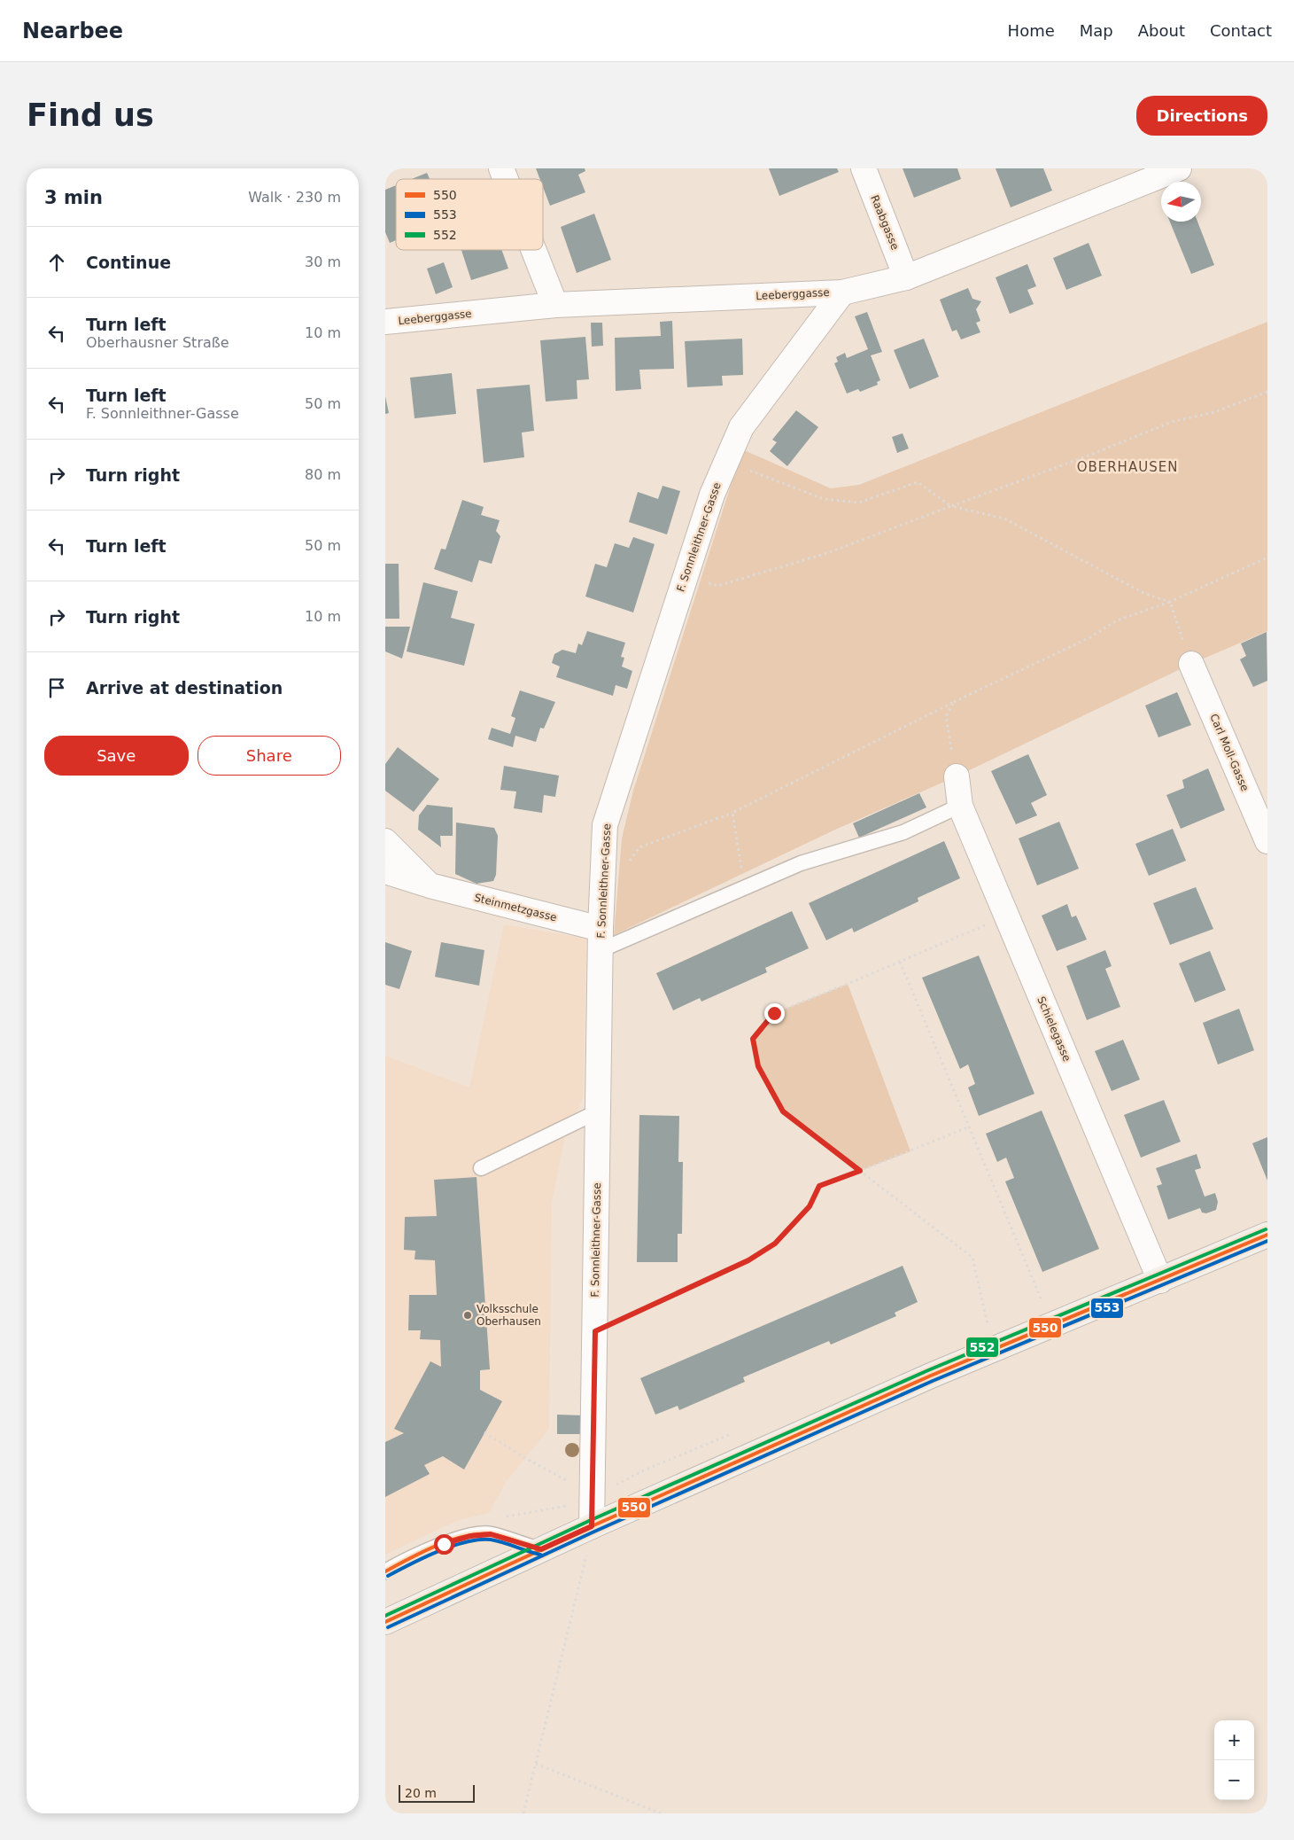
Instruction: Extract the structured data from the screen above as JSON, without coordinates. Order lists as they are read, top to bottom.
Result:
{
  "streets": {
    "street": [
      "Raabgasse",
      "Leeberggasse",
      "F. Sonnleithner-Gasse",
      "Carl Moll-Gasse",
      "Steinmetzgasse",
      "Schielegasse"
    ]
  },
  "crossings": [
    ["Raabgasse", "Leeberggasse"],
    ["Leeberggasse", "F. Sonnleithner-Gasse"],
    ["F. Sonnleithner-Gasse", "Steinmetzgasse"]
  ],
  "districts": ["OBERHAUSEN"],
  "places": ["Volksschule Oberhausen"],
  "lines": ["transit line 552", "transit line 550", "transit line 553"],
  "legend": ["550", "553", "552"],
  "scale_bar": "20 m",
  "north": "left",
  "page": {
    "header": "Nearbee",
    "nav": [
      "Home",
      "Map",
      "About",
      "Contact"
    ],
    "buttons": [
      "Directions",
      ["Save", "Share"]
    ],
    "title": "Find us",
    "heading": ["3 min", "Walk · 230 m"],
    "list": [
      ["Continue", "30 m"],
      ["Turn left", "Oberhausner Straße", "10 m"],
      ["Turn left", "F. Sonnleithner-Gasse", "50 m"],
      ["Turn right", "80 m"],
      ["Turn left", "50 m"],
      ["Turn right", "10 m"],
      "Arrive at destination"
    ],
    "map_buttons": ["+", "−"],
    "scale": "20 m"
  }
}
